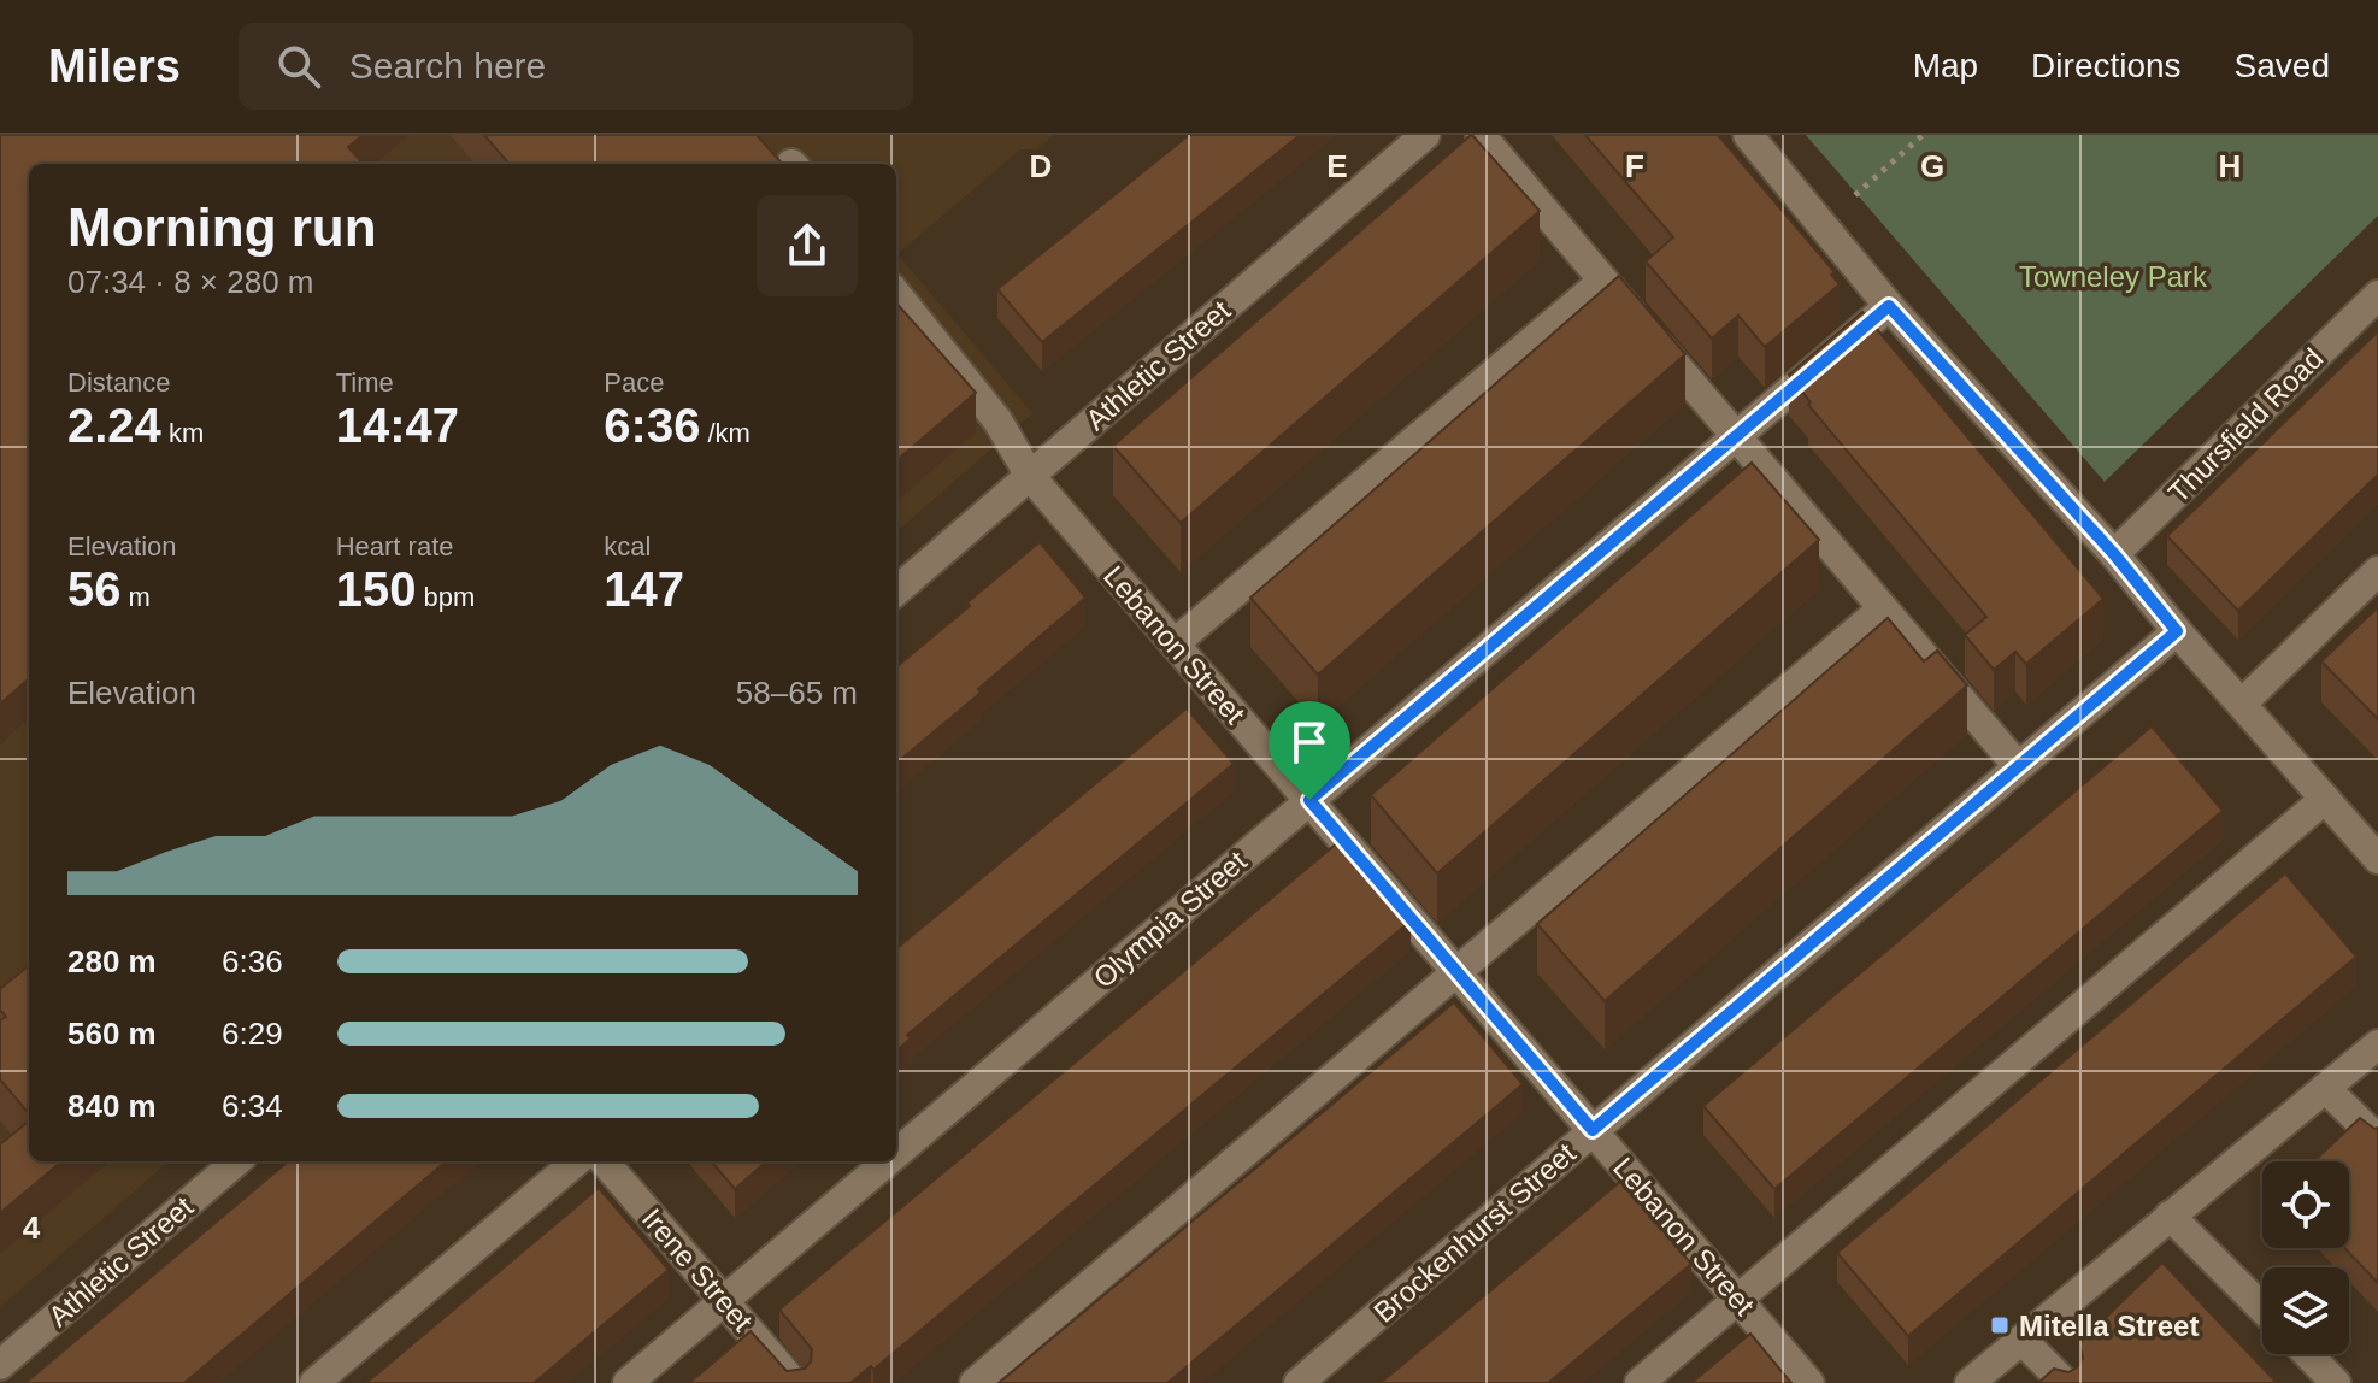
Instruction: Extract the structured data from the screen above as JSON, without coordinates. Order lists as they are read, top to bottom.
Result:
{
  "streets": {
    "street": [
      "Athletic Street",
      "Thursfield Road",
      "Lebanon Street",
      "Olympia Street",
      "Brockenhurst Street",
      "Irene Street"
    ]
  },
  "crossings": [
    ["Athletic Street", "Lebanon Street"],
    ["Lebanon Street", "Olympia Street"],
    ["Lebanon Street", "Brockenhurst Street"],
    ["Olympia Street", "Irene Street"]
  ],
  "parks": ["Towneley Park"],
  "places": {
    "transit": ["Mitella Street"]
  },
  "page": {
    "header": "Milers",
    "search": "Search here",
    "nav": ["Map", "Directions", "Saved"],
    "heading": ["Morning run", "07:34 · 8 × 280 m"],
    "stats": [
      ["Distance", "2.24 km"],
      ["Time", "14:47"],
      ["Pace", "6:36 /km"],
      ["Elevation", "56 m"],
      ["Heart rate", "150 bpm"],
      ["kcal", "147"]
    ],
    "chart": ["Elevation", "58–65 m"],
    "list": [
      {
        "name": "280 m",
        "note": "6:36"
      },
      {
        "name": "560 m",
        "note": "6:29"
      },
      {
        "name": "840 m",
        "note": "6:34"
      }
    ]
  },
  "grid": {
    "columns": [
      "D",
      "E",
      "F",
      "G",
      "H"
    ],
    "rows": ["4"]
  }
}
